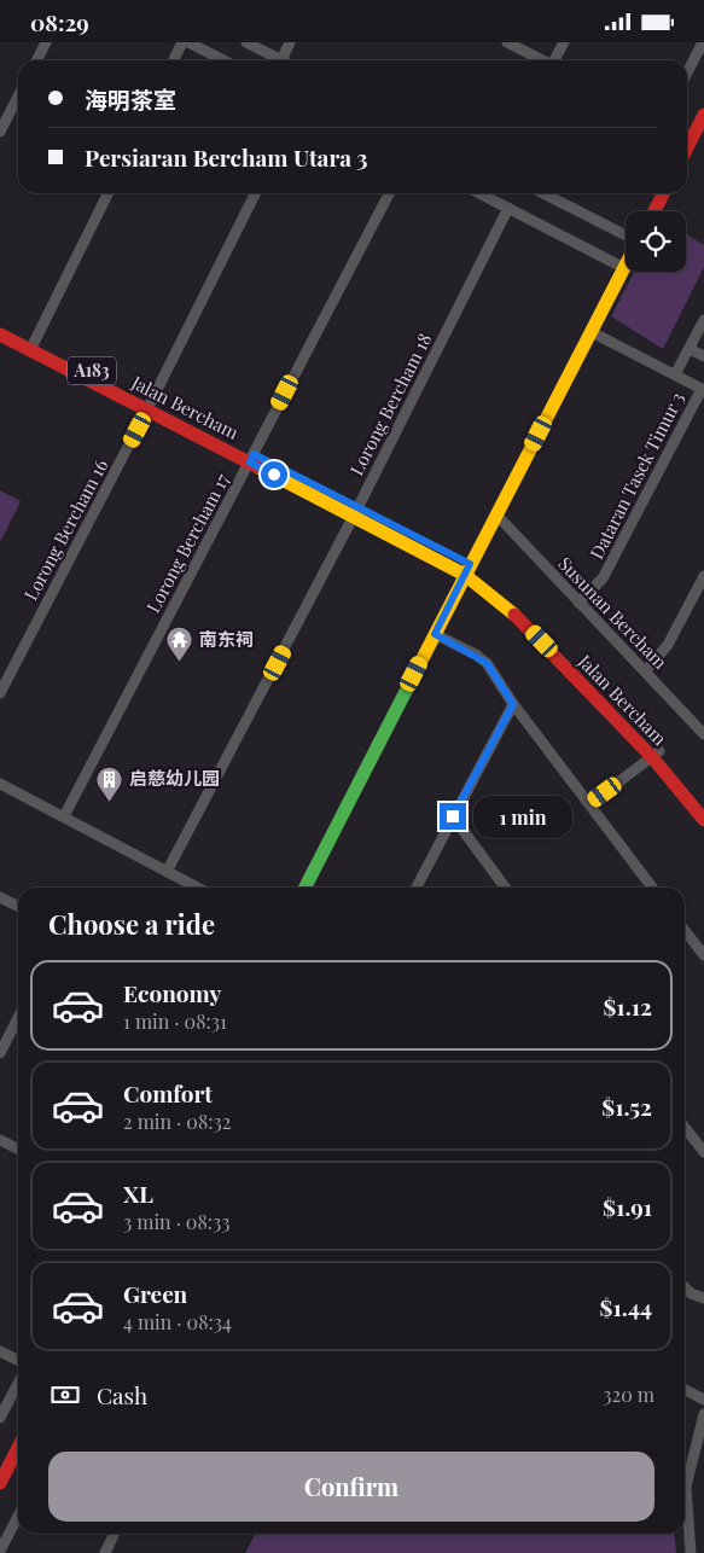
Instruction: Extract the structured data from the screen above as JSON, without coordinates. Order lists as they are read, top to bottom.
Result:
{
  "streets": {
    "main road": ["A183", "Jalan Bercham"],
    "street": [
      "Lorong Bercham 18",
      "Dataran Tasek Timur 3",
      "Lorong Bercham 16",
      "Lorong Bercham 17",
      "Susunan Bercham"
    ]
  },
  "crossings": [
    ["Lorong Bercham 18", "Jalan Bercham"],
    ["Jalan Bercham", "Lorong Bercham 16"],
    ["Jalan Bercham", "Lorong Bercham 17"],
    ["Dataran Tasek Timur 3", "Susunan Bercham"]
  ],
  "places": {
    "temple": ["南东祠"],
    "building": ["启慈幼儿园"]
  },
  "page": {
    "status": "08:29",
    "banner": ["海明茶室", "Persiaran Bercham Utara 3"],
    "bubble": "1 min",
    "heading": "Choose a ride",
    "list": [
      {
        "name": "Economy",
        "note": "1 min · 08:31",
        "value": "$1.12"
      },
      {
        "name": "Comfort",
        "note": "2 min · 08:32",
        "value": "$1.52"
      },
      {
        "name": "XL",
        "note": "3 min · 08:33",
        "value": "$1.91"
      },
      {
        "name": "Green",
        "note": "4 min · 08:34",
        "value": "$1.44"
      }
    ],
    "pay": ["Cash", "320 m"],
    "buttons": "Confirm"
  }
}
